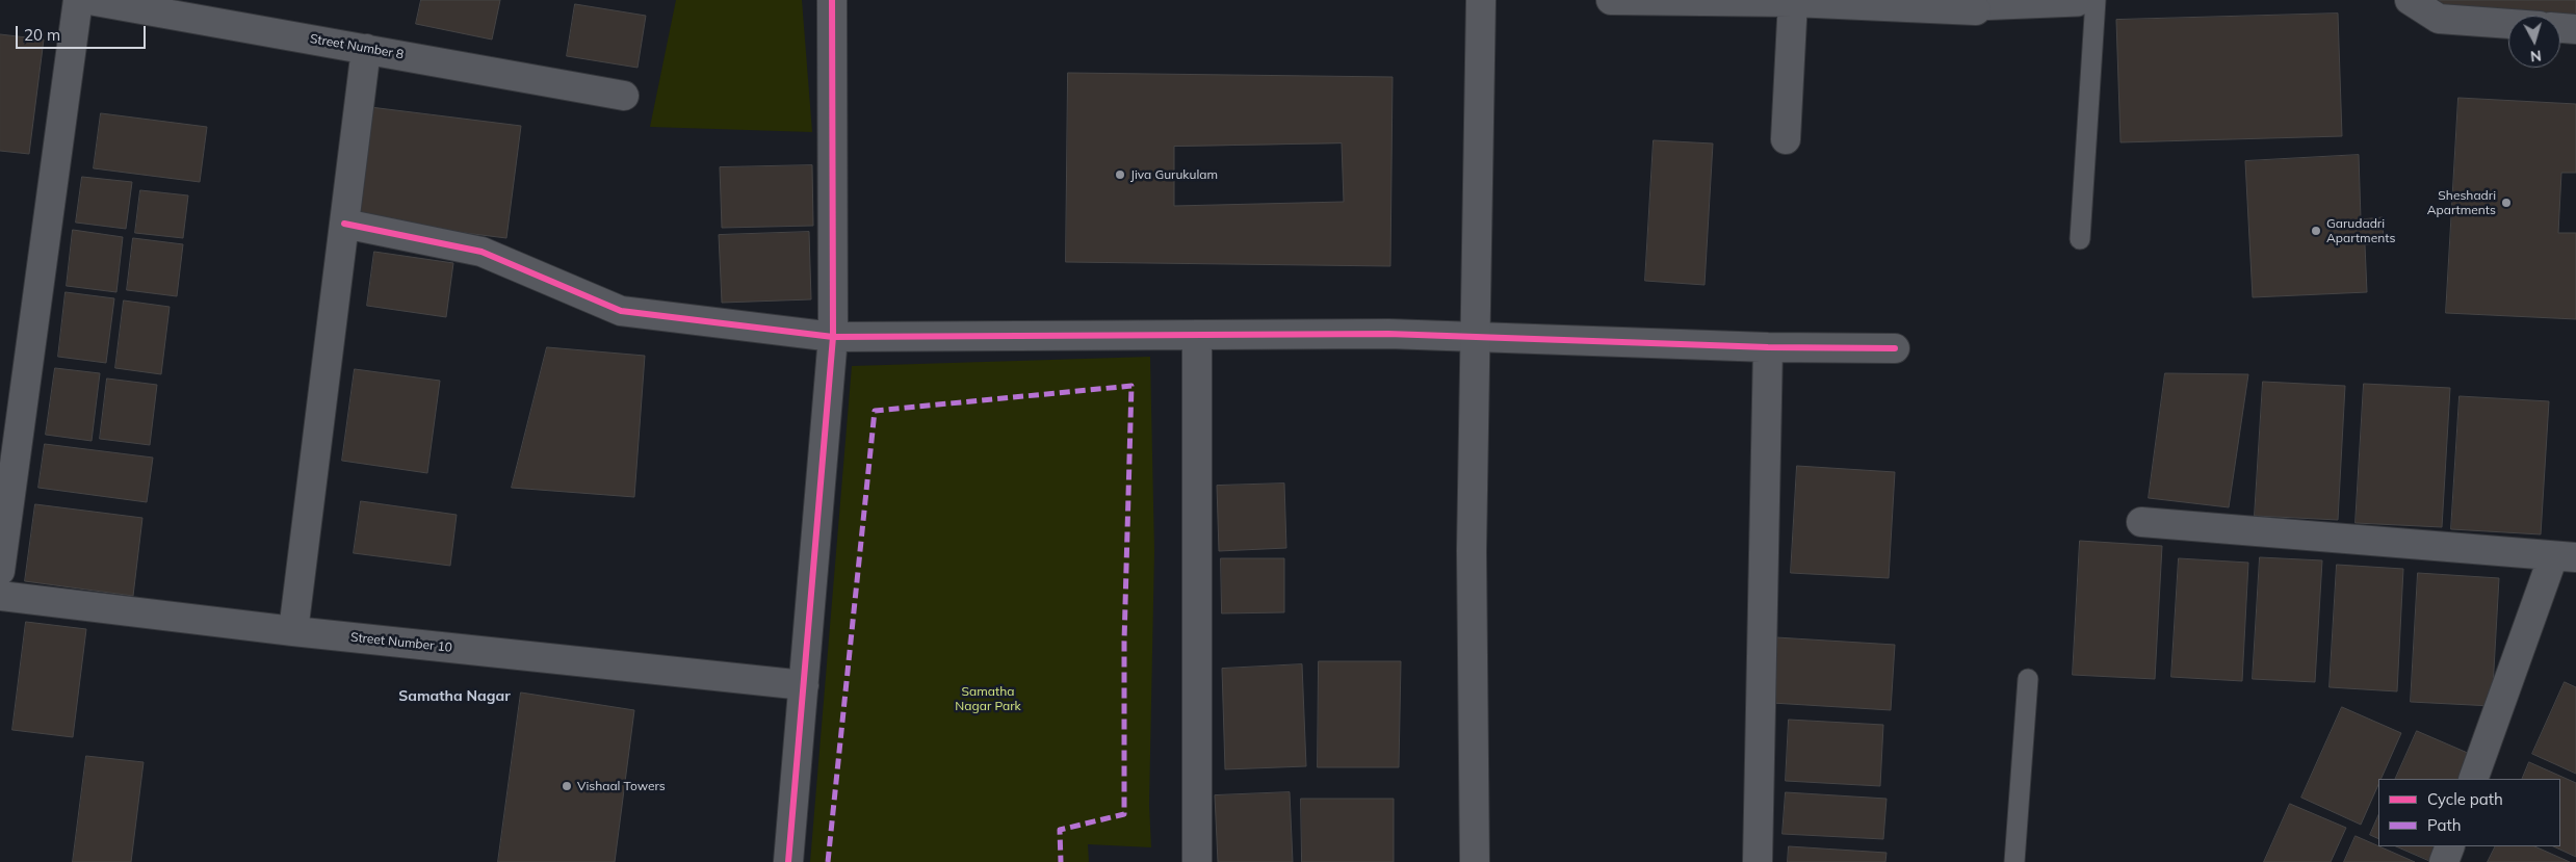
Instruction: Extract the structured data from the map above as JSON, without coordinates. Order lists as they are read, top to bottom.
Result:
{
  "streets": {
    "street": ["Street Number 8", "Street Number 10"]
  },
  "districts": ["Samatha Nagar"],
  "parks": ["Samatha Nagar Park"],
  "places": [
    "Jiva Gurukulam",
    "Sheshadri Apartments",
    "Garudadri Apartments",
    "Vishaal Towers"
  ],
  "legend": ["Cycle path", "Path"],
  "scale_bar": "20 m",
  "north": "bottom"
}
